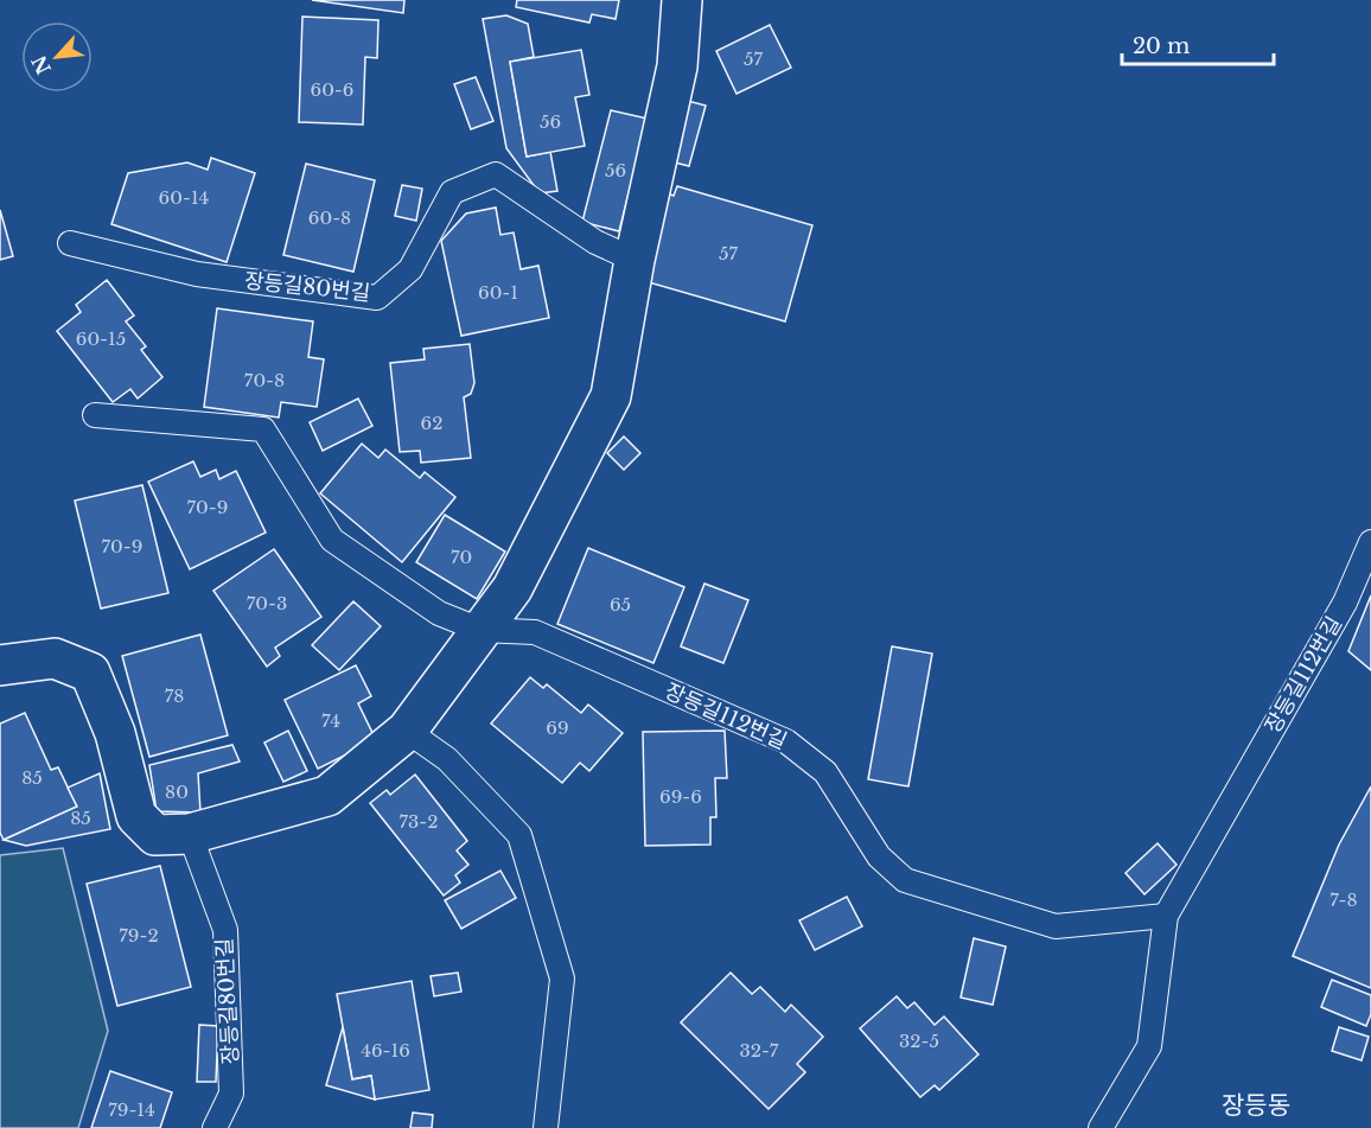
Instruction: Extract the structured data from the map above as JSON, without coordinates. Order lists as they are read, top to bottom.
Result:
{
  "streets": {
    "lane": ["장등길80번길", "장등길112번길"]
  },
  "districts": ["장등동"],
  "house_numbers": [
    "57",
    "60-6",
    "56",
    "56",
    "60-14",
    "60-8",
    "57",
    "60-1",
    "60-15",
    "70-8",
    "62",
    "70-9",
    "70-9",
    "70",
    "70-3",
    "65",
    "78",
    "74",
    "69",
    "85",
    "80",
    "69-6",
    "85",
    "73-2",
    "7-8",
    "79-2",
    "32-5",
    "46-16",
    "32-7",
    "79-14"
  ],
  "scale_bar": "20 m",
  "north": "bottom left"
}
